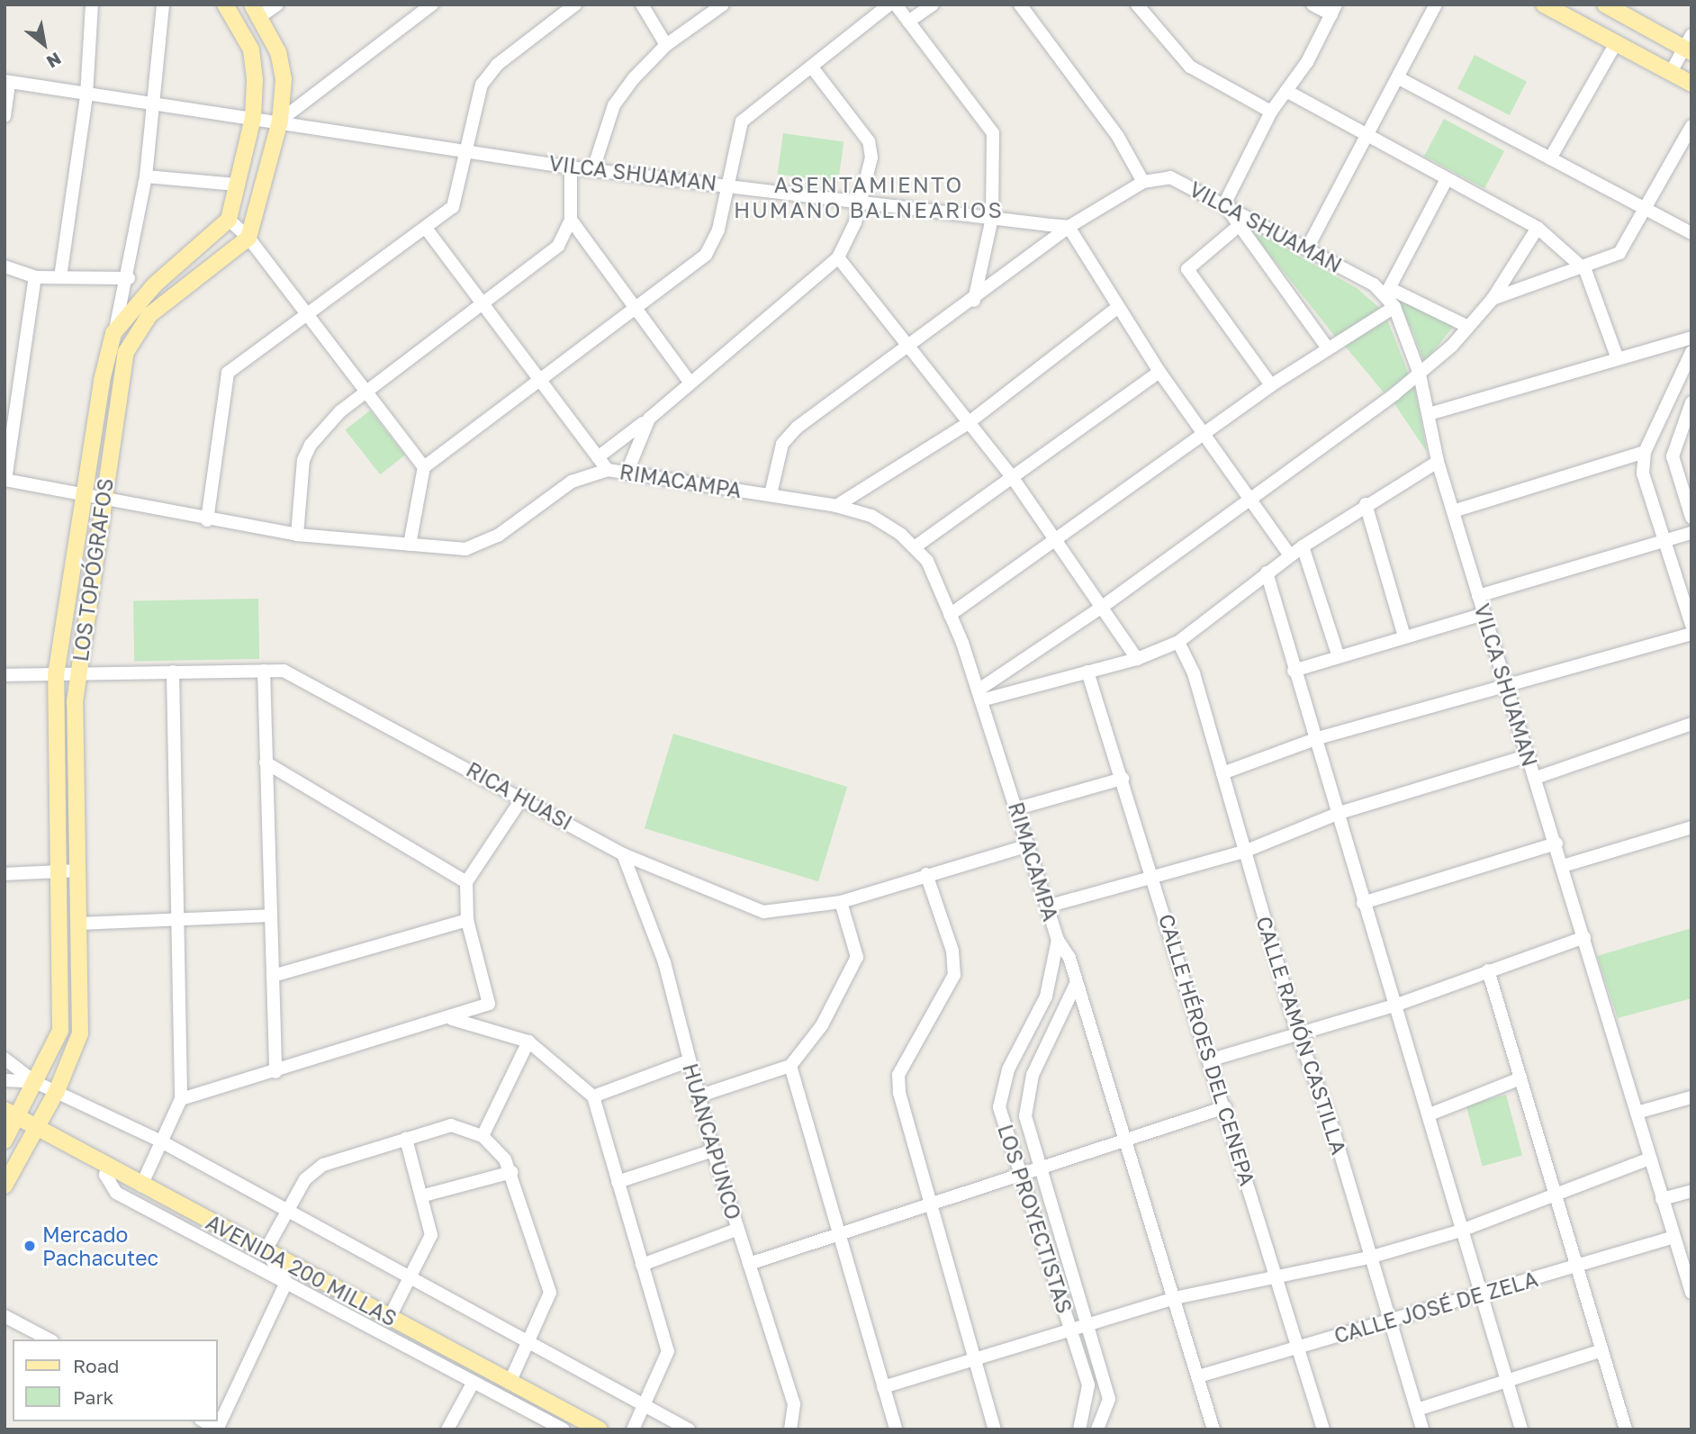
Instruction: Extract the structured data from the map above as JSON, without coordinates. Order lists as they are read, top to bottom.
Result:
{
  "streets": {
    "main road": ["LOS TOPÓGRAFOS", "AVENIDA 200 MILLAS"],
    "street": [
      "VILCA SHUAMAN",
      "RIMACAMPA",
      "RICA HUASI",
      "CALLE RAMÓN CASTILLA",
      "CALLE HÉROES DEL CENEPA",
      "HUANCAPUNCO",
      "LOS PROYECTISTAS",
      "CALLE JOSÉ DE ZELA"
    ]
  },
  "crossings": [
    ["VILCA SHUAMAN", "CALLE JOSÉ DE ZELA"],
    ["RIMACAMPA", "LOS TOPÓGRAFOS"],
    ["RIMACAMPA", "RICA HUASI"],
    ["RIMACAMPA", "LOS PROYECTISTAS"],
    ["LOS TOPÓGRAFOS", "RICA HUASI"],
    ["LOS TOPÓGRAFOS", "AVENIDA 200 MILLAS"],
    ["RICA HUASI", "HUANCAPUNCO"],
    ["CALLE RAMÓN CASTILLA", "CALLE JOSÉ DE ZELA"],
    ["CALLE HÉROES DEL CENEPA", "CALLE JOSÉ DE ZELA"]
  ],
  "districts": ["ASENTAMIENTO HUMANO BALNEARIOS"],
  "places": ["Mercado Pachacutec"],
  "legend": ["Road", "Park"],
  "north": "bottom right"
}
